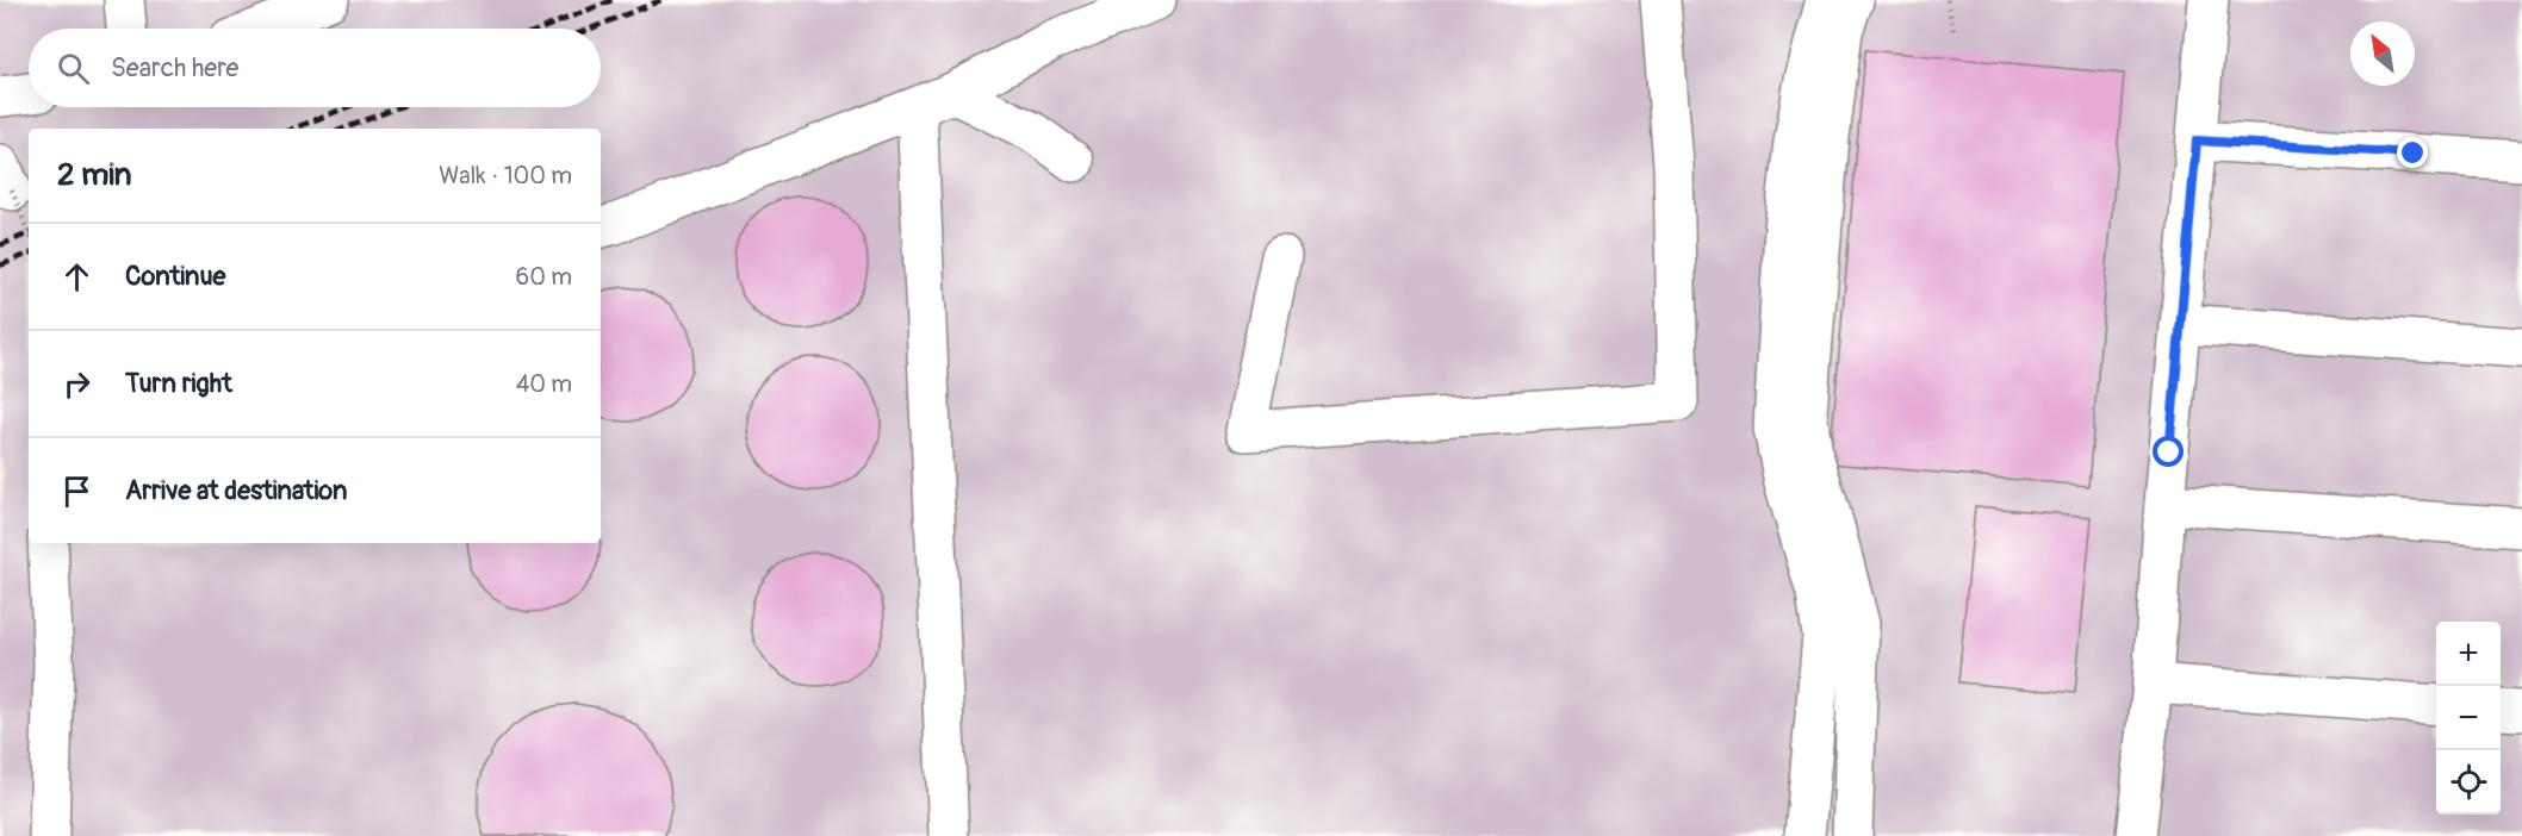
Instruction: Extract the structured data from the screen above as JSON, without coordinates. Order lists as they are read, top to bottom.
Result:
{
  "north": "top left",
  "page": {
    "search": "Search here",
    "heading": ["2 min", "Walk · 100 m"],
    "list": [
      ["Continue", "60 m"],
      ["Turn right", "40 m"],
      "Arrive at destination"
    ],
    "map_buttons": ["+", "−"]
  }
}
